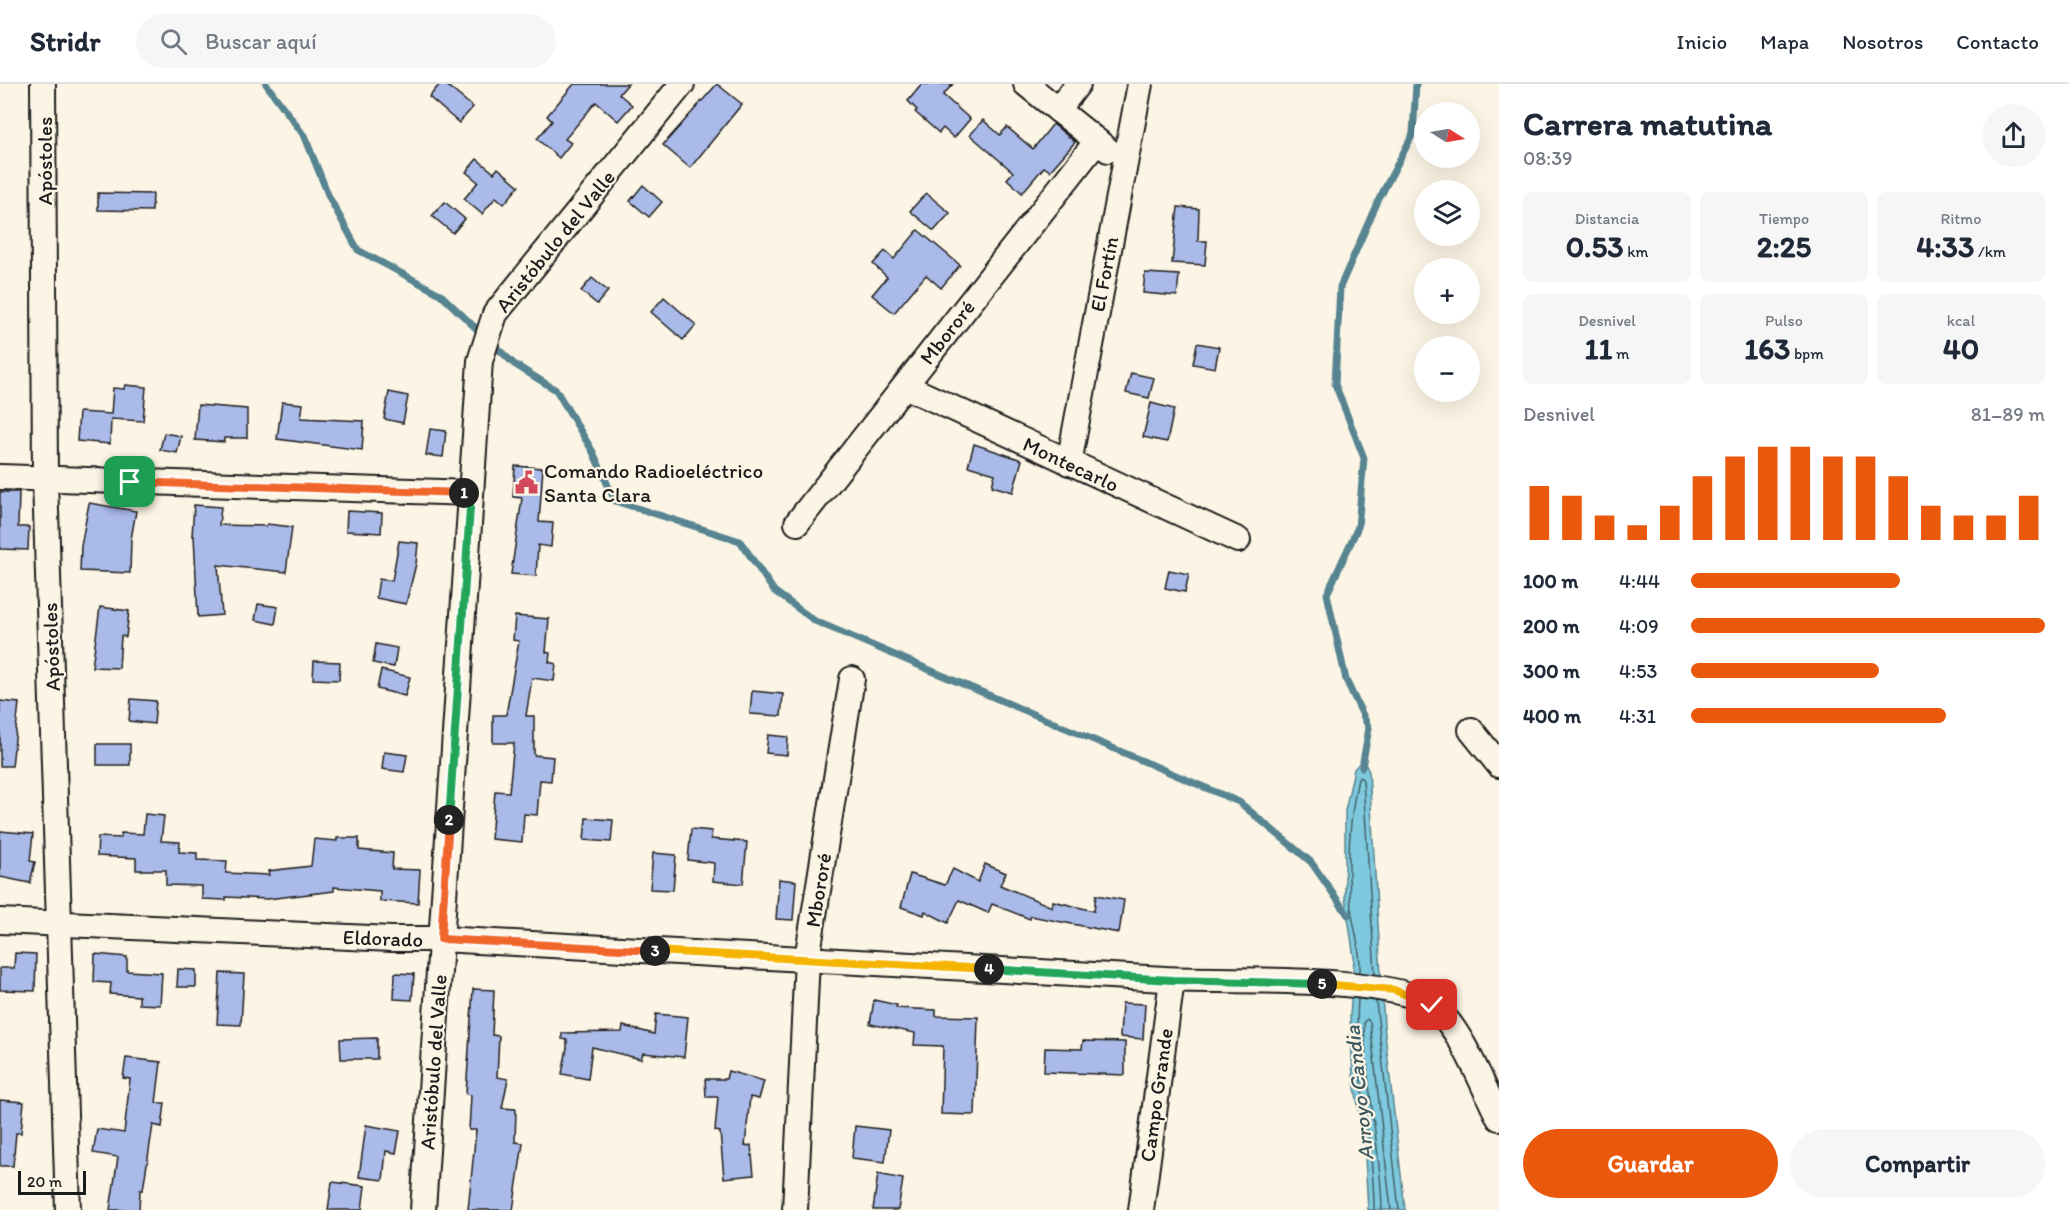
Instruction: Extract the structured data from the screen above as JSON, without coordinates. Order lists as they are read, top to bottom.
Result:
{
  "streets": {
    "street": [
      "Apóstoles",
      "Aristóbulo del Valle",
      "El Fortín",
      "Mbororé",
      "Montecarlo",
      "Eldorado",
      "Campo Grande"
    ]
  },
  "crossings": [
    ["Apóstoles", "Eldorado"],
    ["Aristóbulo del Valle", "Eldorado"],
    ["El Fortín", "Montecarlo"],
    ["Mbororé", "Montecarlo"],
    ["Mbororé", "Eldorado"],
    ["Eldorado", "Campo Grande"]
  ],
  "water": ["Arroyo Candia"],
  "places": {
    "public building": ["Comando Radioeléctrico Santa Clara"]
  },
  "scale_bar": "20 m",
  "north": "right",
  "page": {
    "header": "Stridr",
    "search": "Buscar aquí",
    "nav": [
      "Inicio",
      "Mapa",
      "Nosotros",
      "Contacto"
    ],
    "heading": ["Carrera matutina", "08:39"],
    "map_buttons": ["+", "−"],
    "stats": [
      ["Distancia", "0.53 km"],
      ["Tiempo", "2:25"],
      ["Ritmo", "4:33 /km"],
      ["Desnivel", "11 m"],
      ["Pulso", "163 bpm"],
      ["kcal", "40"]
    ],
    "chart": ["Desnivel", "81–89 m"],
    "pins": [
      "1",
      "2",
      "3",
      "4",
      "5"
    ],
    "list": [
      {
        "name": "100 m",
        "note": "4:44"
      },
      {
        "name": "200 m",
        "note": "4:09"
      },
      {
        "name": "300 m",
        "note": "4:53"
      },
      {
        "name": "400 m",
        "note": "4:31"
      }
    ],
    "buttons": ["Guardar", "Compartir"],
    "scale": "20 m"
  }
}
